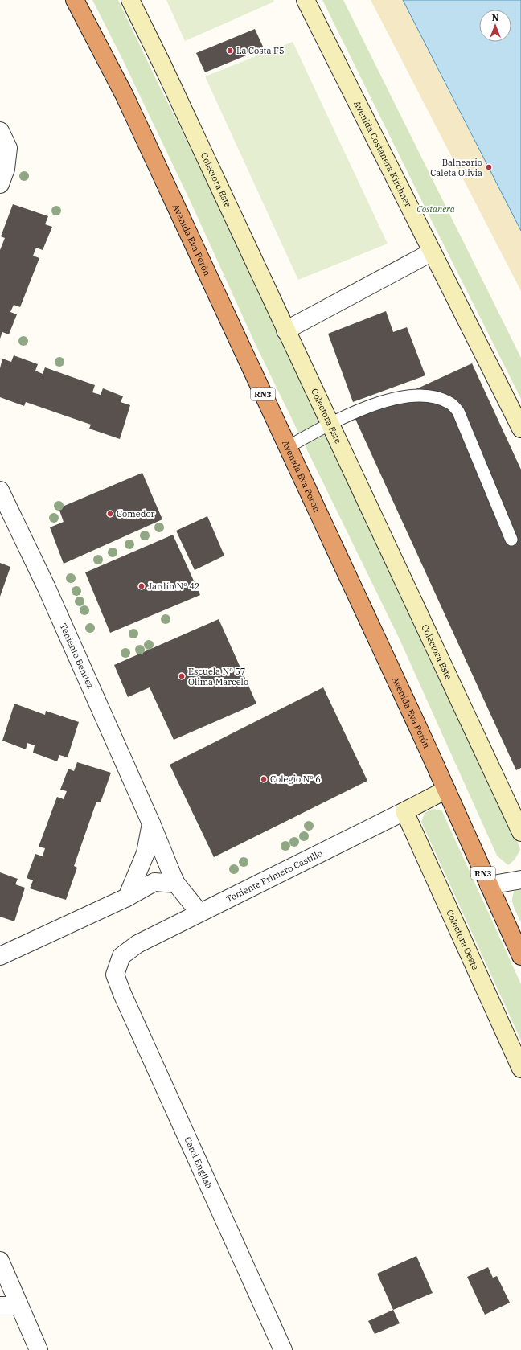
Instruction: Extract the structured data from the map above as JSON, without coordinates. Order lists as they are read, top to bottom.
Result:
{
  "streets": {
    "highway": ["Avenida Eva Perón", "RN3"],
    "street": [
      "Avenida Costanera Kirchner",
      "Colectora Este",
      "Teniente Benitez",
      "Teniente Primero Castillo",
      "Colectora Oeste",
      "Carol English"
    ]
  },
  "crossings": [
    ["Avenida Eva Perón", "Teniente Primero Castillo"],
    ["Teniente Benitez", "Teniente Primero Castillo"],
    ["Teniente Primero Castillo", "Colectora Oeste"],
    ["Teniente Primero Castillo", "Carol English"]
  ],
  "parks": ["Costanera"],
  "places": [
    "La Costa F5",
    "Balneario Caleta Olivia",
    "Comedor",
    "Jardín Nº 42",
    "Escuela Nº 57 Olima Marcelo",
    "Colegio Nº 6"
  ],
  "north": "top"
}
